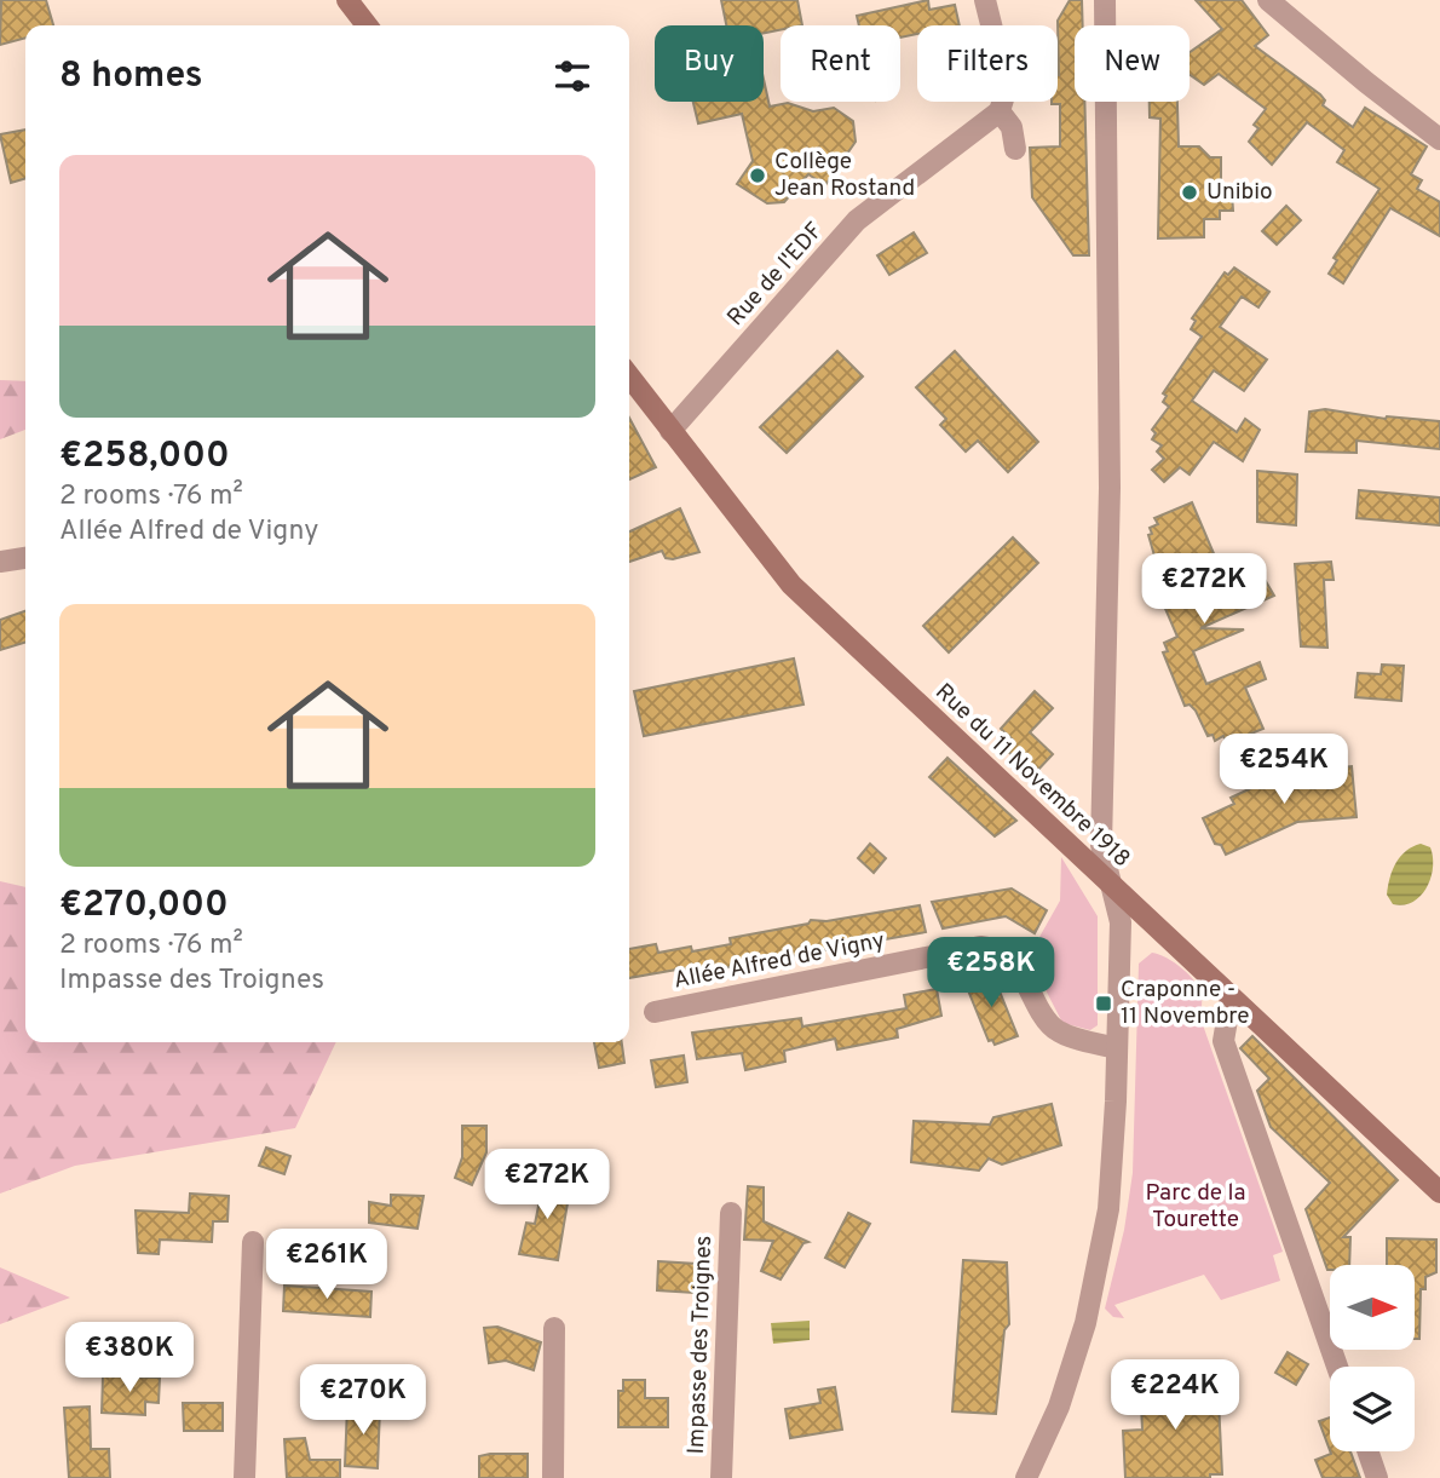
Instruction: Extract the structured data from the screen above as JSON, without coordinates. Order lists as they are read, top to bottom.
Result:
{
  "streets": {
    "main road": ["Rue du 11 Novembre 1918"],
    "street": ["Rue de l'EDF", "Allée Alfred de Vigny", "Impasse des Troignes"]
  },
  "crossings": [
    ["Rue de l'EDF", "Rue du 11 Novembre 1918"]
  ],
  "parks": ["Parc de la Tourette"],
  "places": {
    "other": ["Collège Jean Rostand", "Unibio"],
    "transit": ["Craponne - 11 Novembre"]
  },
  "north": "right",
  "page": {
    "chip": [
      "Buy",
      "Rent",
      "Filters",
      "New"
    ],
    "heading": "8 homes",
    "list": [
      {
        "name": "€258,000",
        "note": "2 rooms · 76 m² · Allée Alfred de Vigny"
      },
      {
        "name": "€270,000",
        "note": "2 rooms · 76 m² · Impasse des Troignes"
      }
    ],
    "price": [
      "€272K",
      "€254K",
      "€258K",
      "€272K",
      "€261K",
      "€380K",
      "€224K",
      "€270K"
    ]
  }
}
